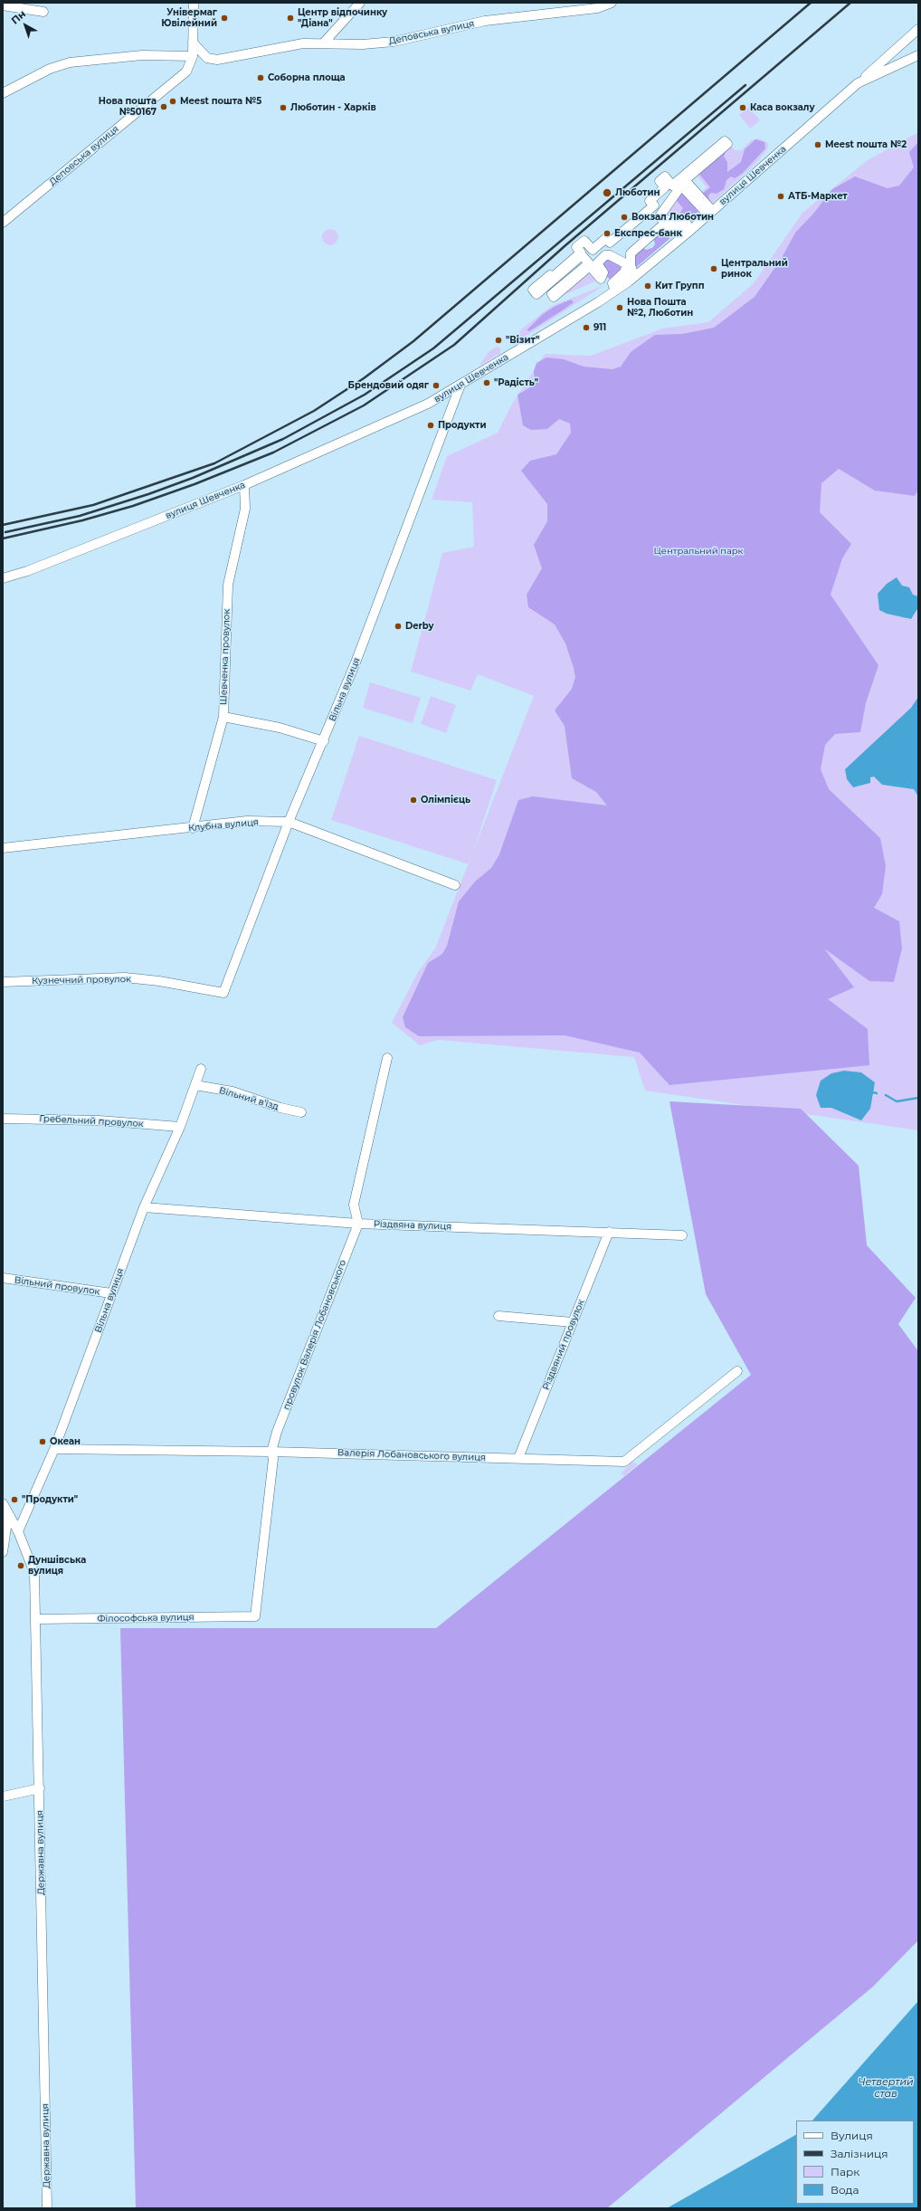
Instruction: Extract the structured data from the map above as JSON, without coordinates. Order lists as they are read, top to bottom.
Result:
{
  "streets": {
    "street": [
      "Деповська вулиця",
      "вулиця Шевченка",
      "Шевченка провулок",
      "Вільна вулиця",
      "Клубна вулиця",
      "Кузнечний провулок",
      "Вільний в'їзд",
      "Гребельний провулок",
      "Різдвяна вулиця",
      "Вільний провулок",
      "провулок Валерія Лобановського",
      "Різдвяний провулок",
      "Валерія Лобановського вулиця",
      "Філософська вулиця",
      "Державна вулиця"
    ]
  },
  "crossings": [
    ["вулиця Шевченка", "Шевченка провулок"],
    ["вулиця Шевченка", "Вільна вулиця"],
    ["Шевченка провулок", "Клубна вулиця"],
    ["Вільна вулиця", "Клубна вулиця"],
    ["Вільна вулиця", "Кузнечний провулок"],
    ["Вільна вулиця", "Вільний в'їзд"],
    ["Вільна вулиця", "Гребельний провулок"],
    ["Вільна вулиця", "Різдвяна вулиця"],
    ["Вільна вулиця", "Вільний провулок"],
    ["Вільна вулиця", "Валерія Лобановського вулиця"],
    ["Вільна вулиця", "Державна вулиця"],
    ["Різдвяна вулиця", "провулок Валерія Лобановського"],
    ["Різдвяна вулиця", "Різдвяний провулок"],
    ["провулок Валерія Лобановського", "Валерія Лобановського вулиця"],
    ["провулок Валерія Лобановського", "Філософська вулиця"],
    ["Різдвяний провулок", "Валерія Лобановського вулиця"],
    ["Філософська вулиця", "Державна вулиця"]
  ],
  "water": ["Четвертий став"],
  "parks": ["Центральний парк"],
  "places": [
    "Універмаг Ювілейний",
    "Центр відпочинку \"Діана\"",
    "Соборна площа",
    "Meest пошта №5",
    "Нова пошта №50167",
    "Люботин - Харків",
    "Каса вокзалу",
    "Meest пошта №2",
    "Люботин",
    "АТБ-Маркет",
    "Вокзал Люботин",
    "Експрес-банк",
    "Центральний ринок",
    "Кит Групп",
    "Нова Пошта №2, Люботин",
    "911",
    "\"Візит\"",
    "\"Радість\"",
    "Брендовий одяг",
    "Продукти",
    "Derby",
    "Олімпієць",
    "Океан",
    "\"Продукти\"",
    "Дуншівська вулиця"
  ],
  "legend": [
    "Вулиця",
    "Залізниця",
    "Парк",
    "Вода"
  ],
  "north": "top left"
}
